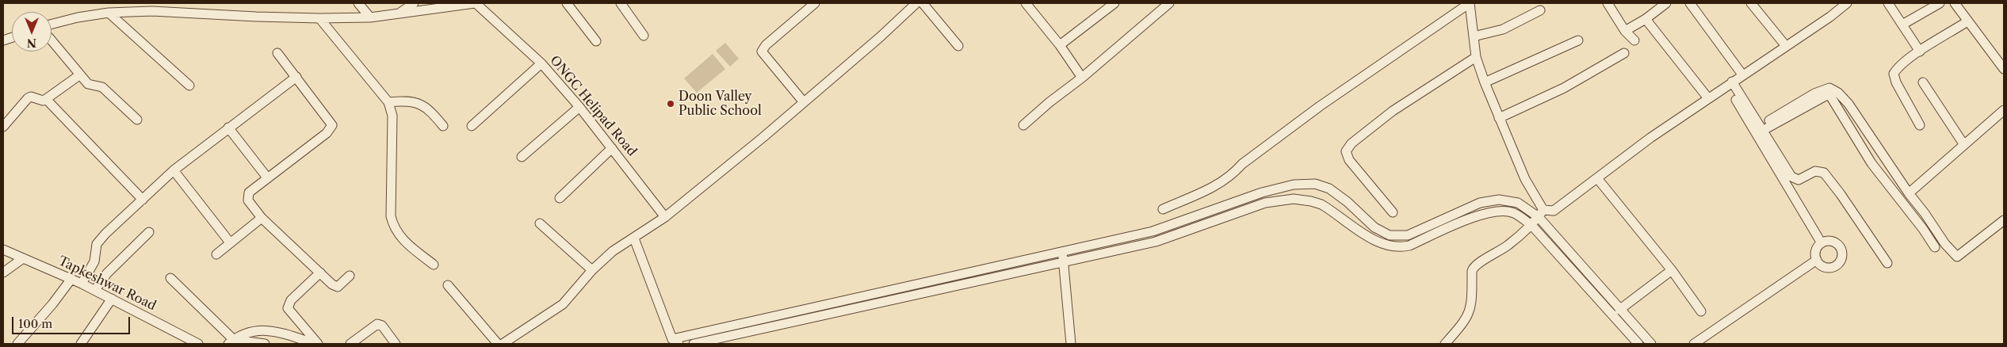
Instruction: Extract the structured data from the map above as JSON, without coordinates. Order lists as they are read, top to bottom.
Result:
{
  "streets": {
    "street": ["ONGC Helipad Road", "Tapkeshwar Road"]
  },
  "places": ["Doon Valley Public School"],
  "scale_bar": "100 m",
  "north": "bottom"
}
